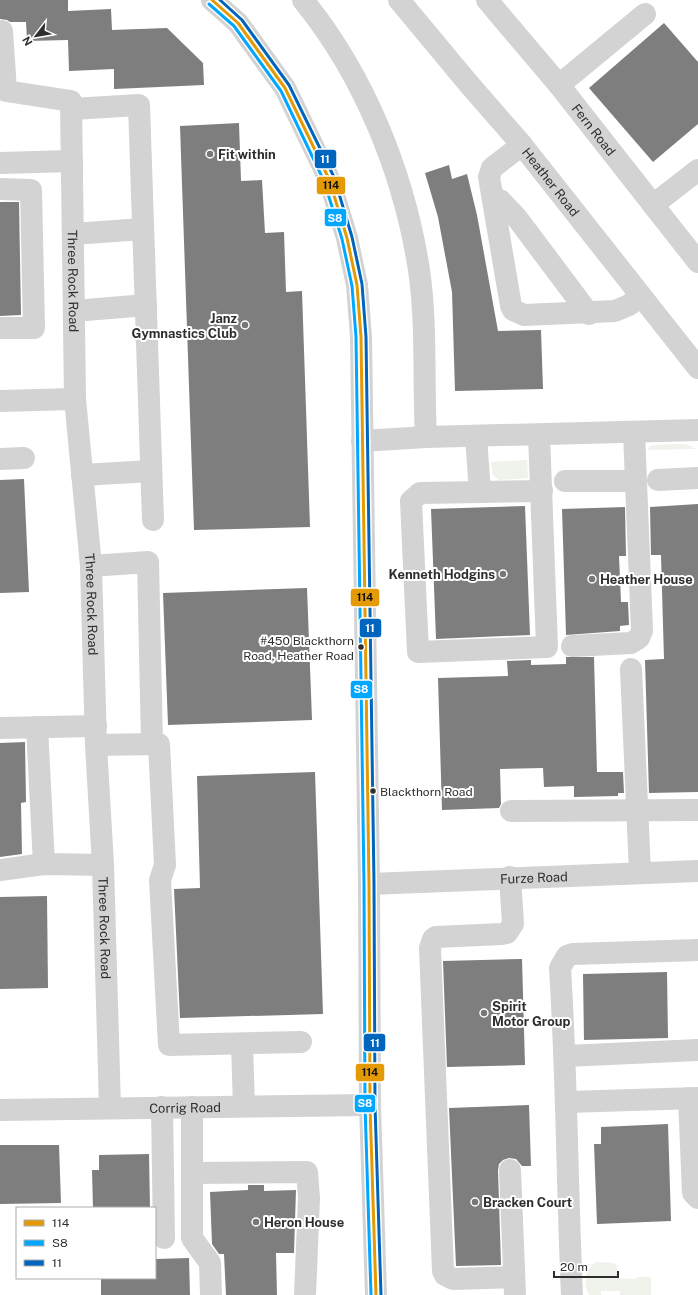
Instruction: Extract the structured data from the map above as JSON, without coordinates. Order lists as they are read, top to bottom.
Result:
{
  "streets": {
    "street": [
      "Fern Road",
      "Heather Road",
      "Three Rock Road",
      "Furze Road",
      "Corrig Road"
    ]
  },
  "crossings": [
    ["Three Rock Road", "Corrig Road"]
  ],
  "places": [
    "Fit within",
    "Janz Gymnastics Club",
    "Kenneth Hodgins",
    "Heather House",
    "#450 Blackthorn Road, Heather Road",
    "Blackthorn Road",
    "Spirit Motor Group",
    "Bracken Court",
    "Heron House"
  ],
  "lines": ["transit line 114", "transit line 11", "transit line S8"],
  "legend": ["114", "S8", "11"],
  "scale_bar": "20 m",
  "north": "bottom left"
}
